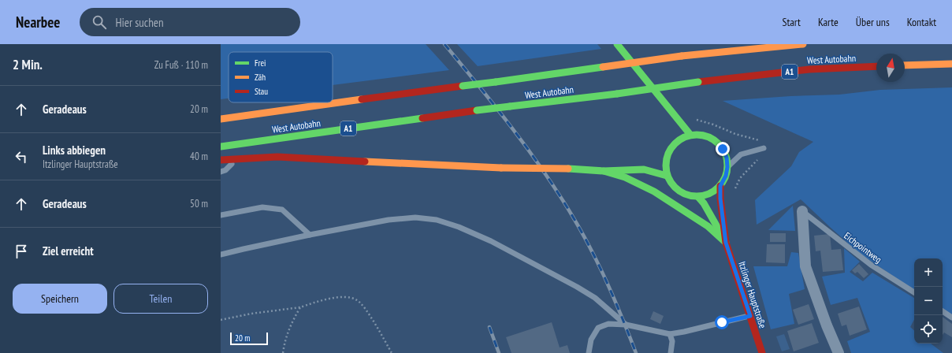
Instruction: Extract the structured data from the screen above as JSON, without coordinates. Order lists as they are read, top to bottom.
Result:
{
  "streets": {
    "main road": ["West Autobahn", "A1", "Itzlinger Hauptstraße"],
    "lane": ["Eichpointweg"]
  },
  "legend": ["Frei", "Zäh", "Stau"],
  "scale_bar": "20 m",
  "north": "top",
  "page": {
    "header": "Nearbee",
    "search": "Hier suchen",
    "nav": [
      "Start",
      "Karte",
      "Über uns",
      "Kontakt"
    ],
    "heading": ["2 Min.", "Zu Fuß · 110 m"],
    "list": [
      ["Geradeaus", "20 m"],
      ["Links abbiegen", "Itzlinger Hauptstraße", "40 m"],
      ["Geradeaus", "50 m"],
      "Ziel erreicht"
    ],
    "map_buttons": ["+", "−"],
    "buttons": ["Speichern", "Teilen"],
    "scale": "20 m"
  }
}
